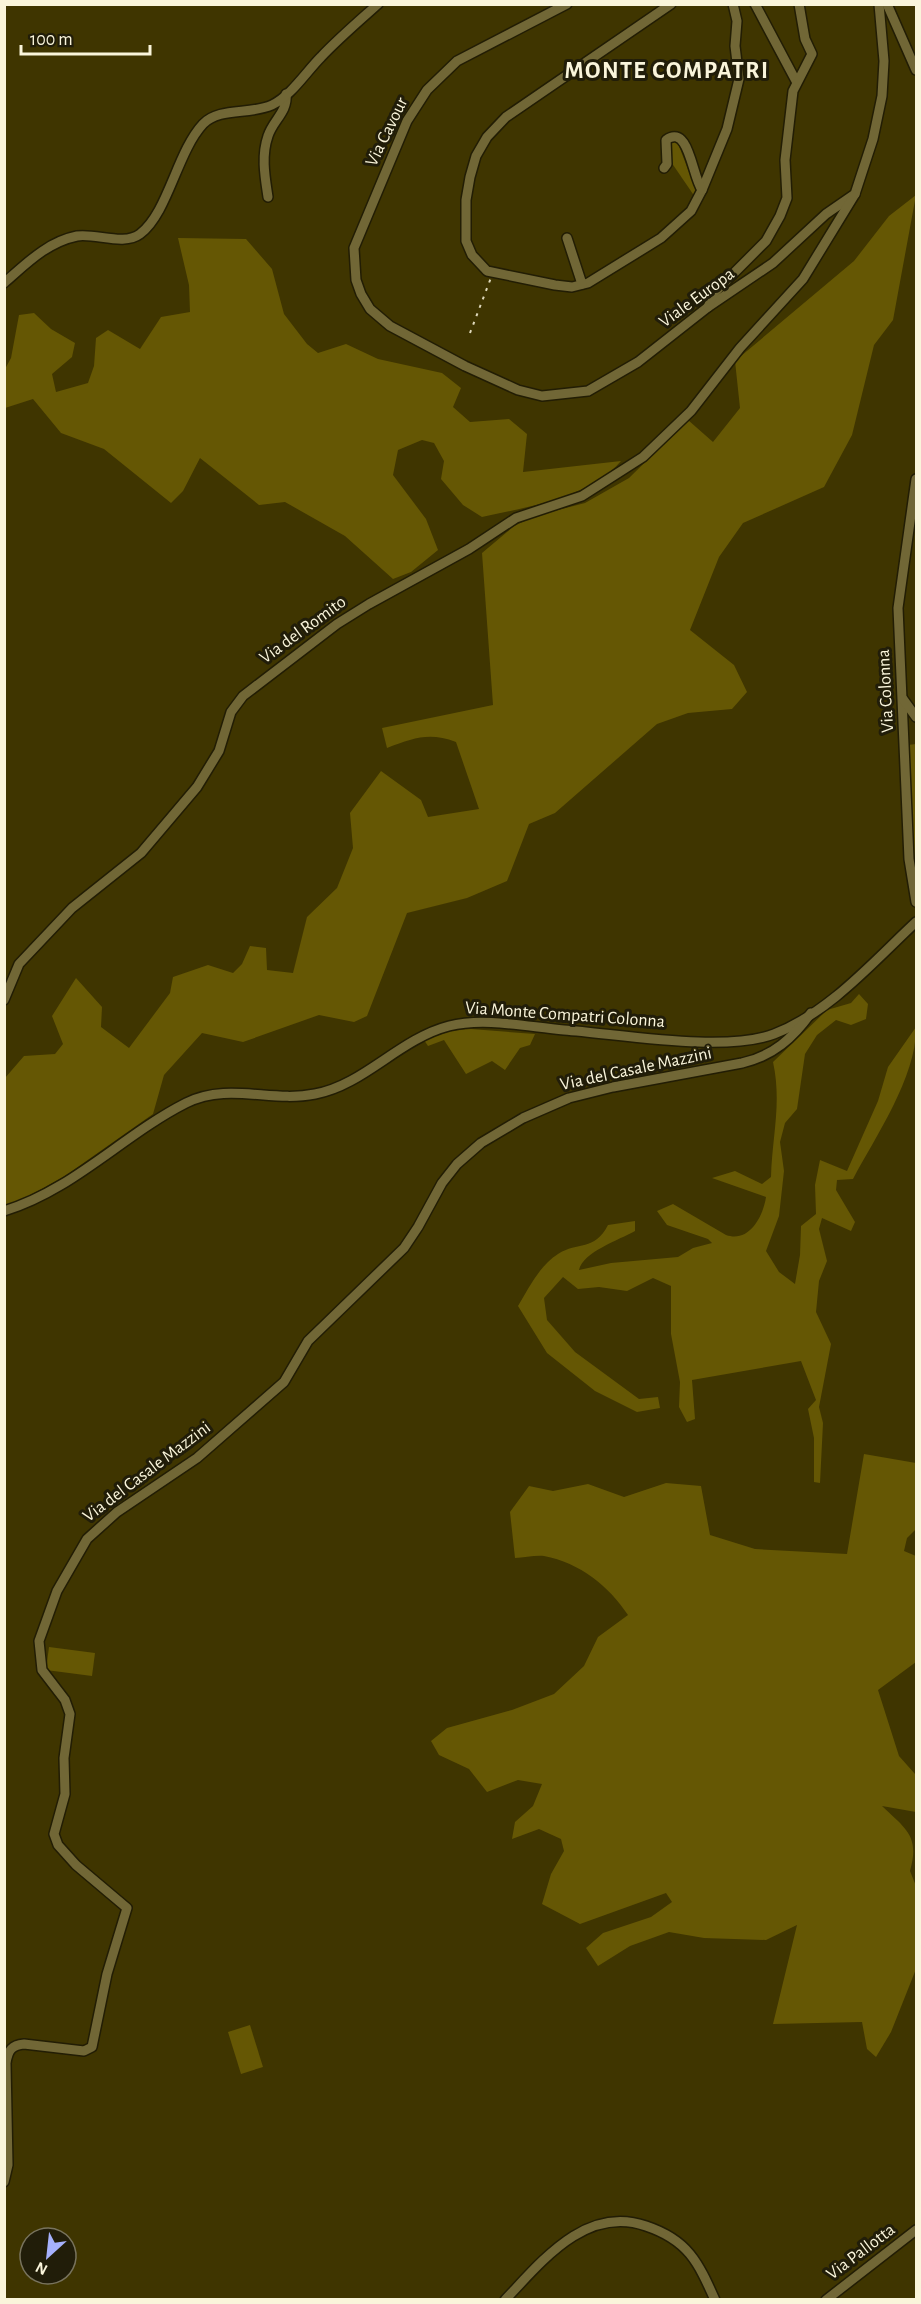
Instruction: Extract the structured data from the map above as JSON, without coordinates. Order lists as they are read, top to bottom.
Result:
{
  "streets": {
    "street": [
      "Via Cavour",
      "Viale Europa",
      "Via del Romito",
      "Via Colonna",
      "Via Monte Compatri Colonna",
      "Via del Casale Mazzini",
      "Via Pallotta"
    ]
  },
  "crossings": [
    ["Via Cavour", "Viale Europa"],
    ["Viale Europa", "Via del Romito"],
    ["Via Monte Compatri Colonna", "Via del Casale Mazzini"]
  ],
  "districts": ["MONTE COMPATRI"],
  "scale_bar": "100 m",
  "north": "bottom left"
}
